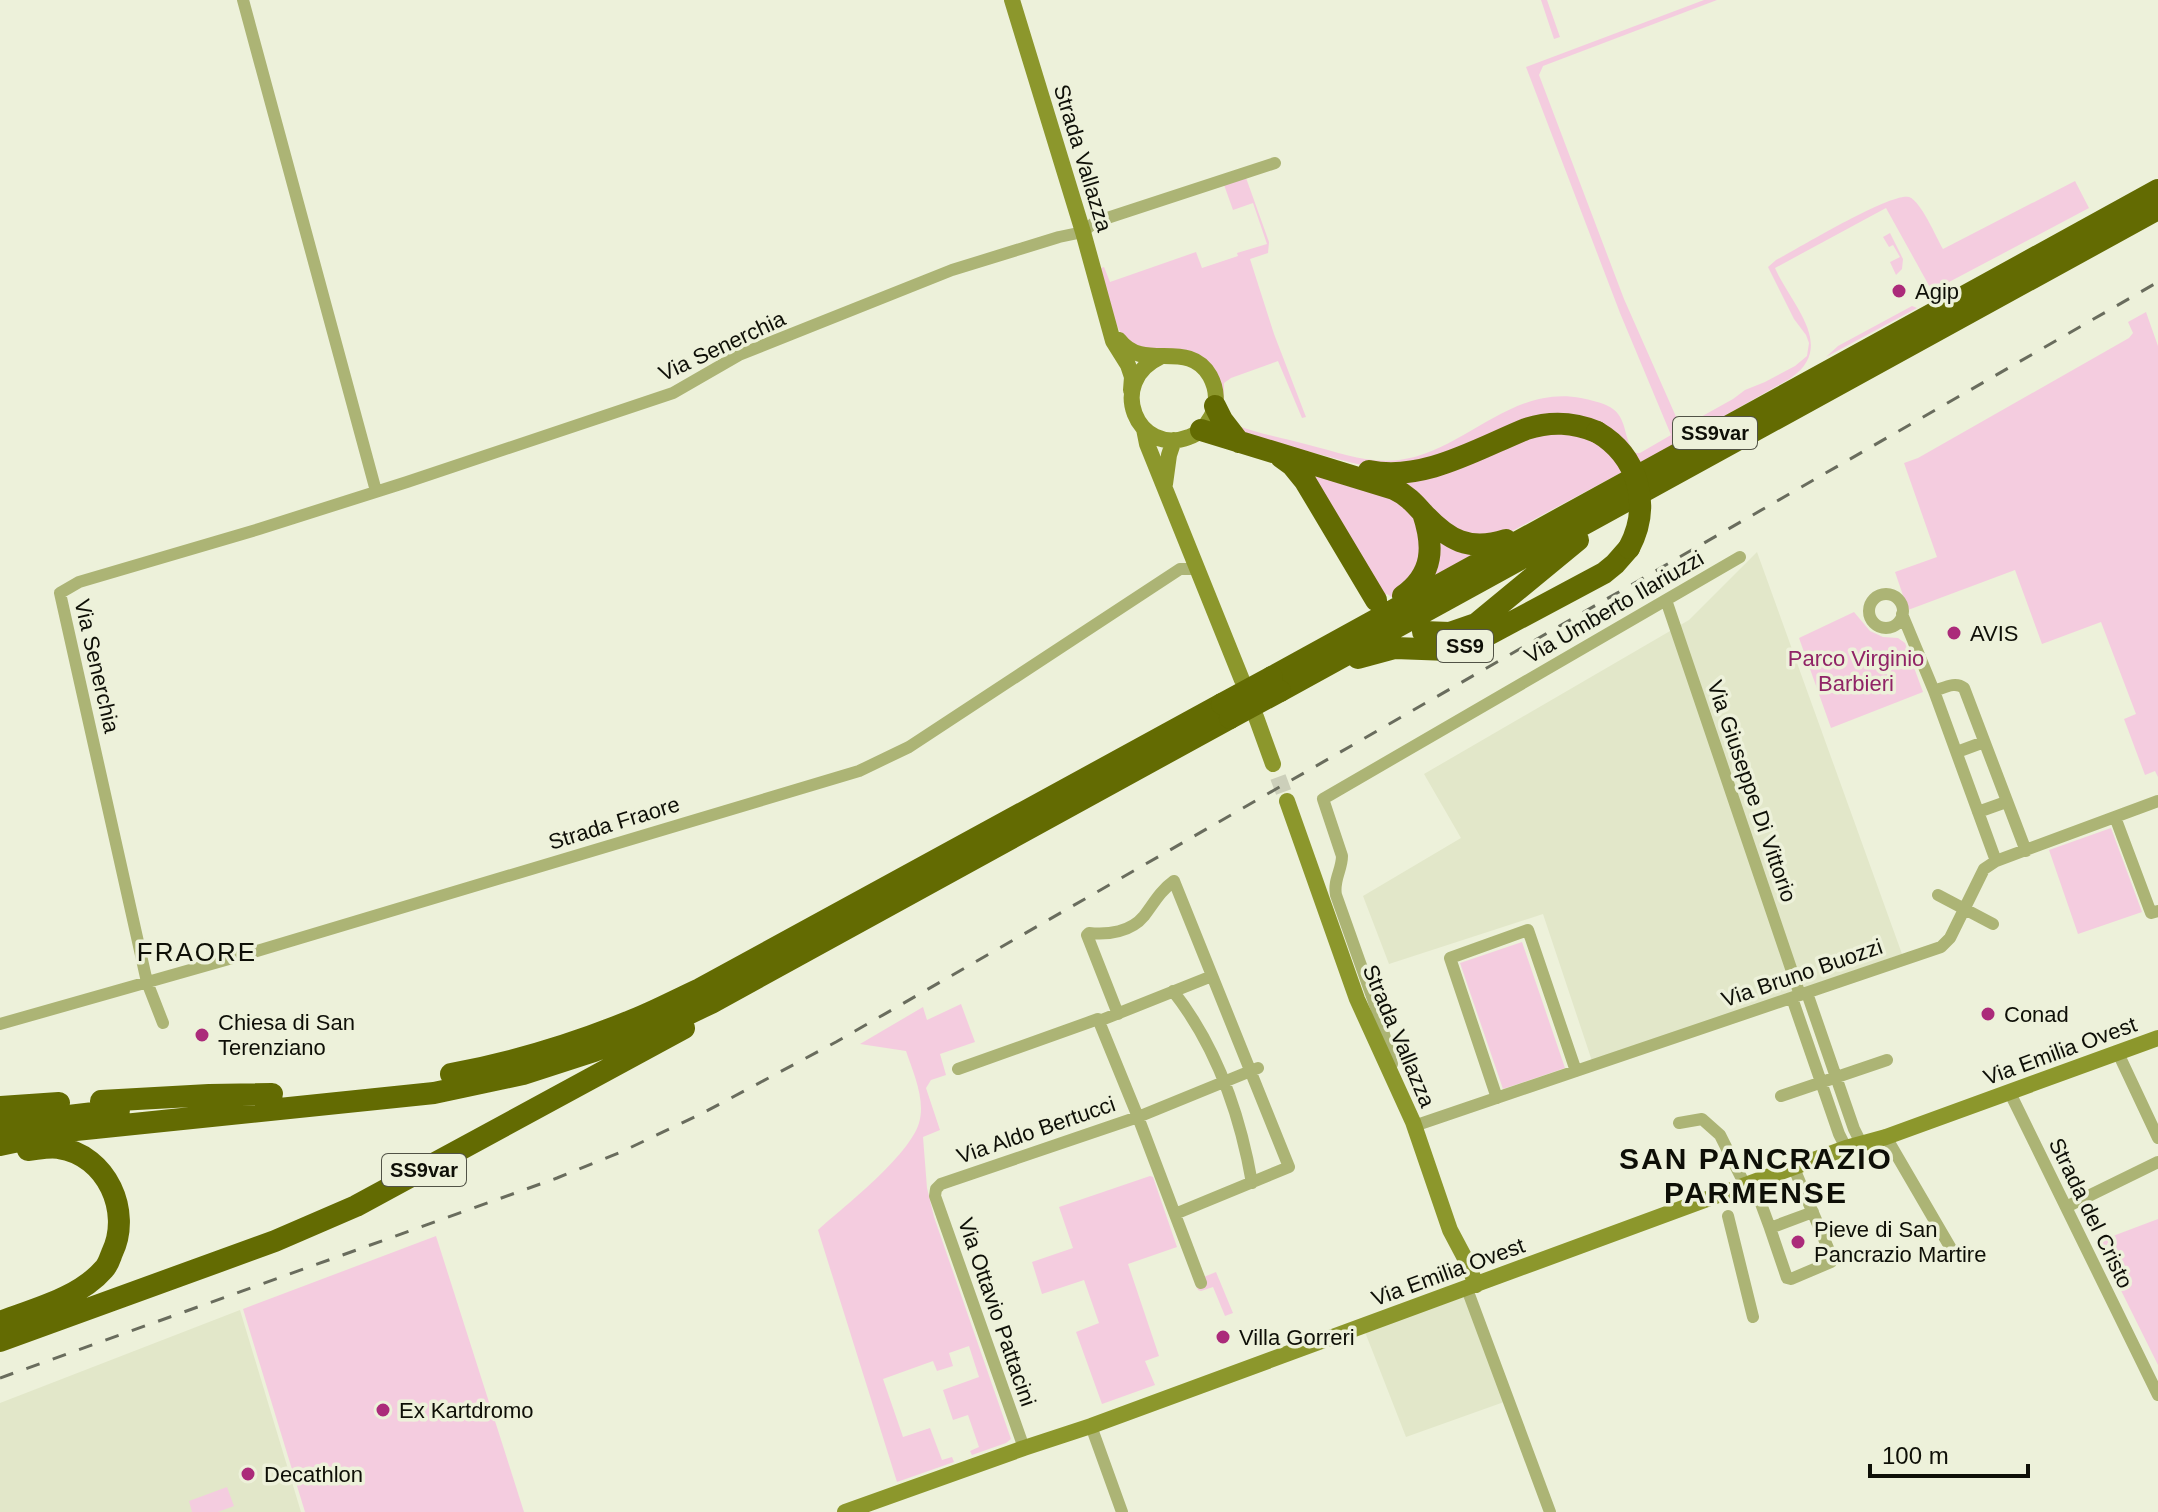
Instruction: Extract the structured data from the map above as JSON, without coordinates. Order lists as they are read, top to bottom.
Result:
{
  "streets": {
    "highway": ["SS9var", "SS9"],
    "street": [
      "Strada Vallazza",
      "Via Senerchia",
      "Via Umberto Ilariuzzi",
      "Via Giuseppe Di Vittorio",
      "Strada Fraore",
      "Via Bruno Buozzi",
      "Via Emilia Ovest",
      "Via Aldo Bertucci",
      "Strada del Cristo",
      "Via Ottavio Pattacini"
    ]
  },
  "crossings": [
    ["Strada Vallazza", "Via Senerchia"],
    ["Strada Vallazza", "Via Umberto Ilariuzzi"],
    ["Strada Vallazza", "SS9"],
    ["Strada Vallazza", "Strada Fraore"],
    ["Strada Vallazza", "Via Bruno Buozzi"],
    ["Strada Vallazza", "Via Emilia Ovest"],
    ["Via Senerchia", "Strada Fraore"],
    ["SS9var", "SS9"],
    ["Via Umberto Ilariuzzi", "Via Giuseppe Di Vittorio"],
    ["Via Giuseppe Di Vittorio", "Via Bruno Buozzi"],
    ["Via Emilia Ovest", "Strada del Cristo"],
    ["Via Emilia Ovest", "Via Ottavio Pattacini"],
    ["Via Aldo Bertucci", "Via Ottavio Pattacini"]
  ],
  "districts": ["FRAORE", "SAN PANCRAZIO PARMENSE"],
  "parks": ["Parco Virginio Barbieri"],
  "places": [
    "Agip",
    "AVIS",
    "Conad",
    "Chiesa di San Terenziano",
    "Pieve di San Pancrazio Martire",
    "Villa Gorreri",
    "Ex Kartdromo",
    "Decathlon"
  ],
  "scale_bar": "100 m"
}
